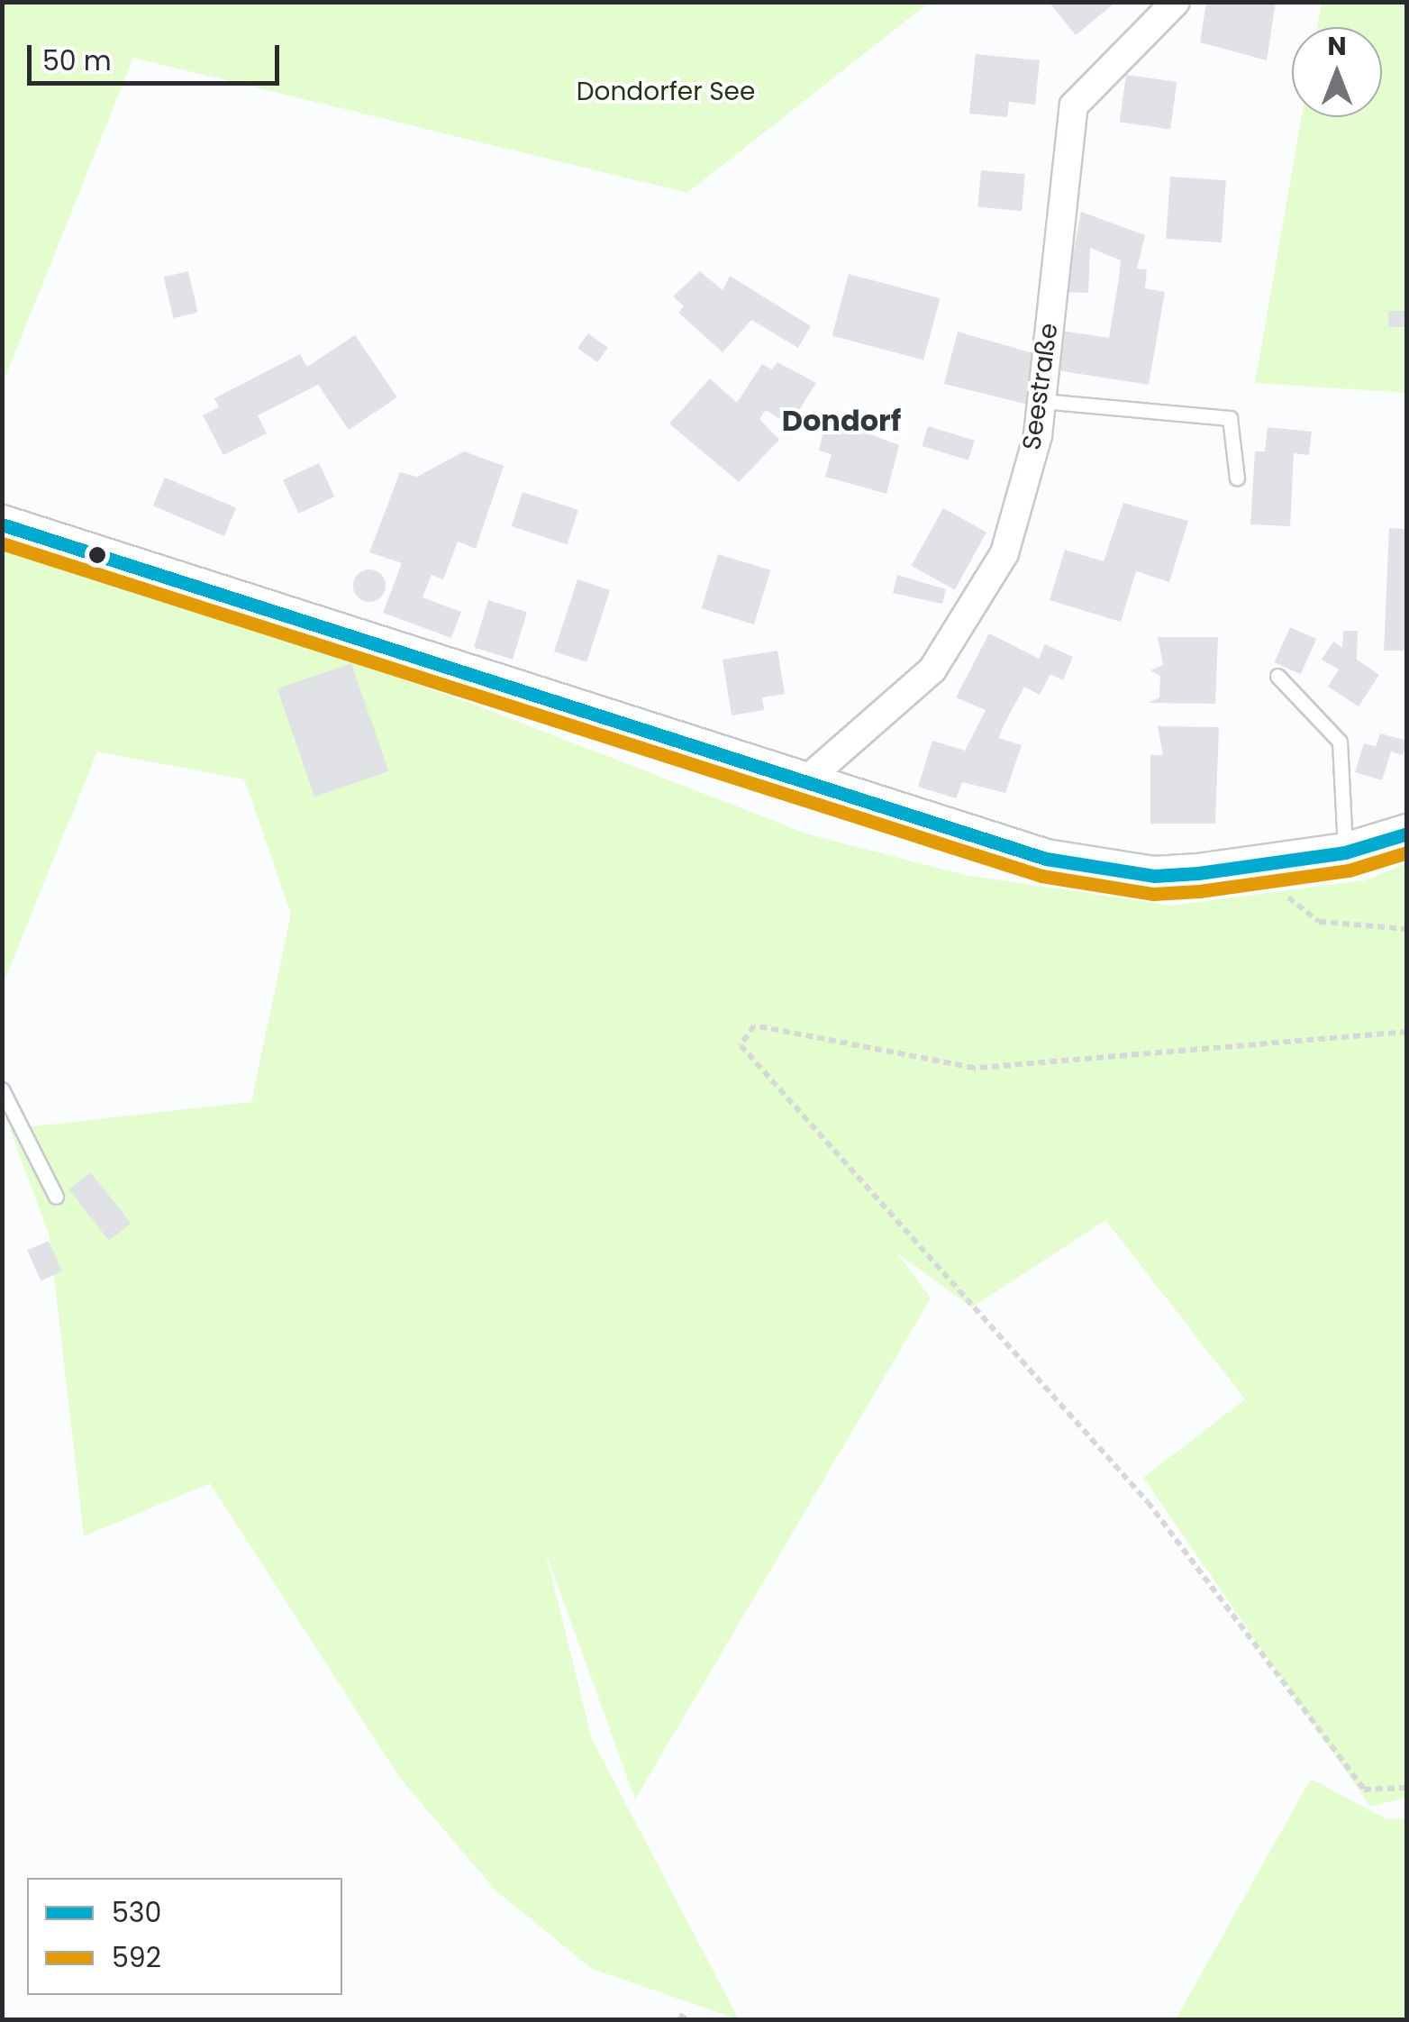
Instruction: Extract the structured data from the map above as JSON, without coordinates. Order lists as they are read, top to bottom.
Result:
{
  "streets": {
    "street": ["Seestraße"]
  },
  "districts": ["Dondorf"],
  "parks": ["Dondorfer See"],
  "lines": ["transit line 530", "transit line 592"],
  "legend": ["530", "592"],
  "scale_bar": "50 m",
  "north": "top"
}
